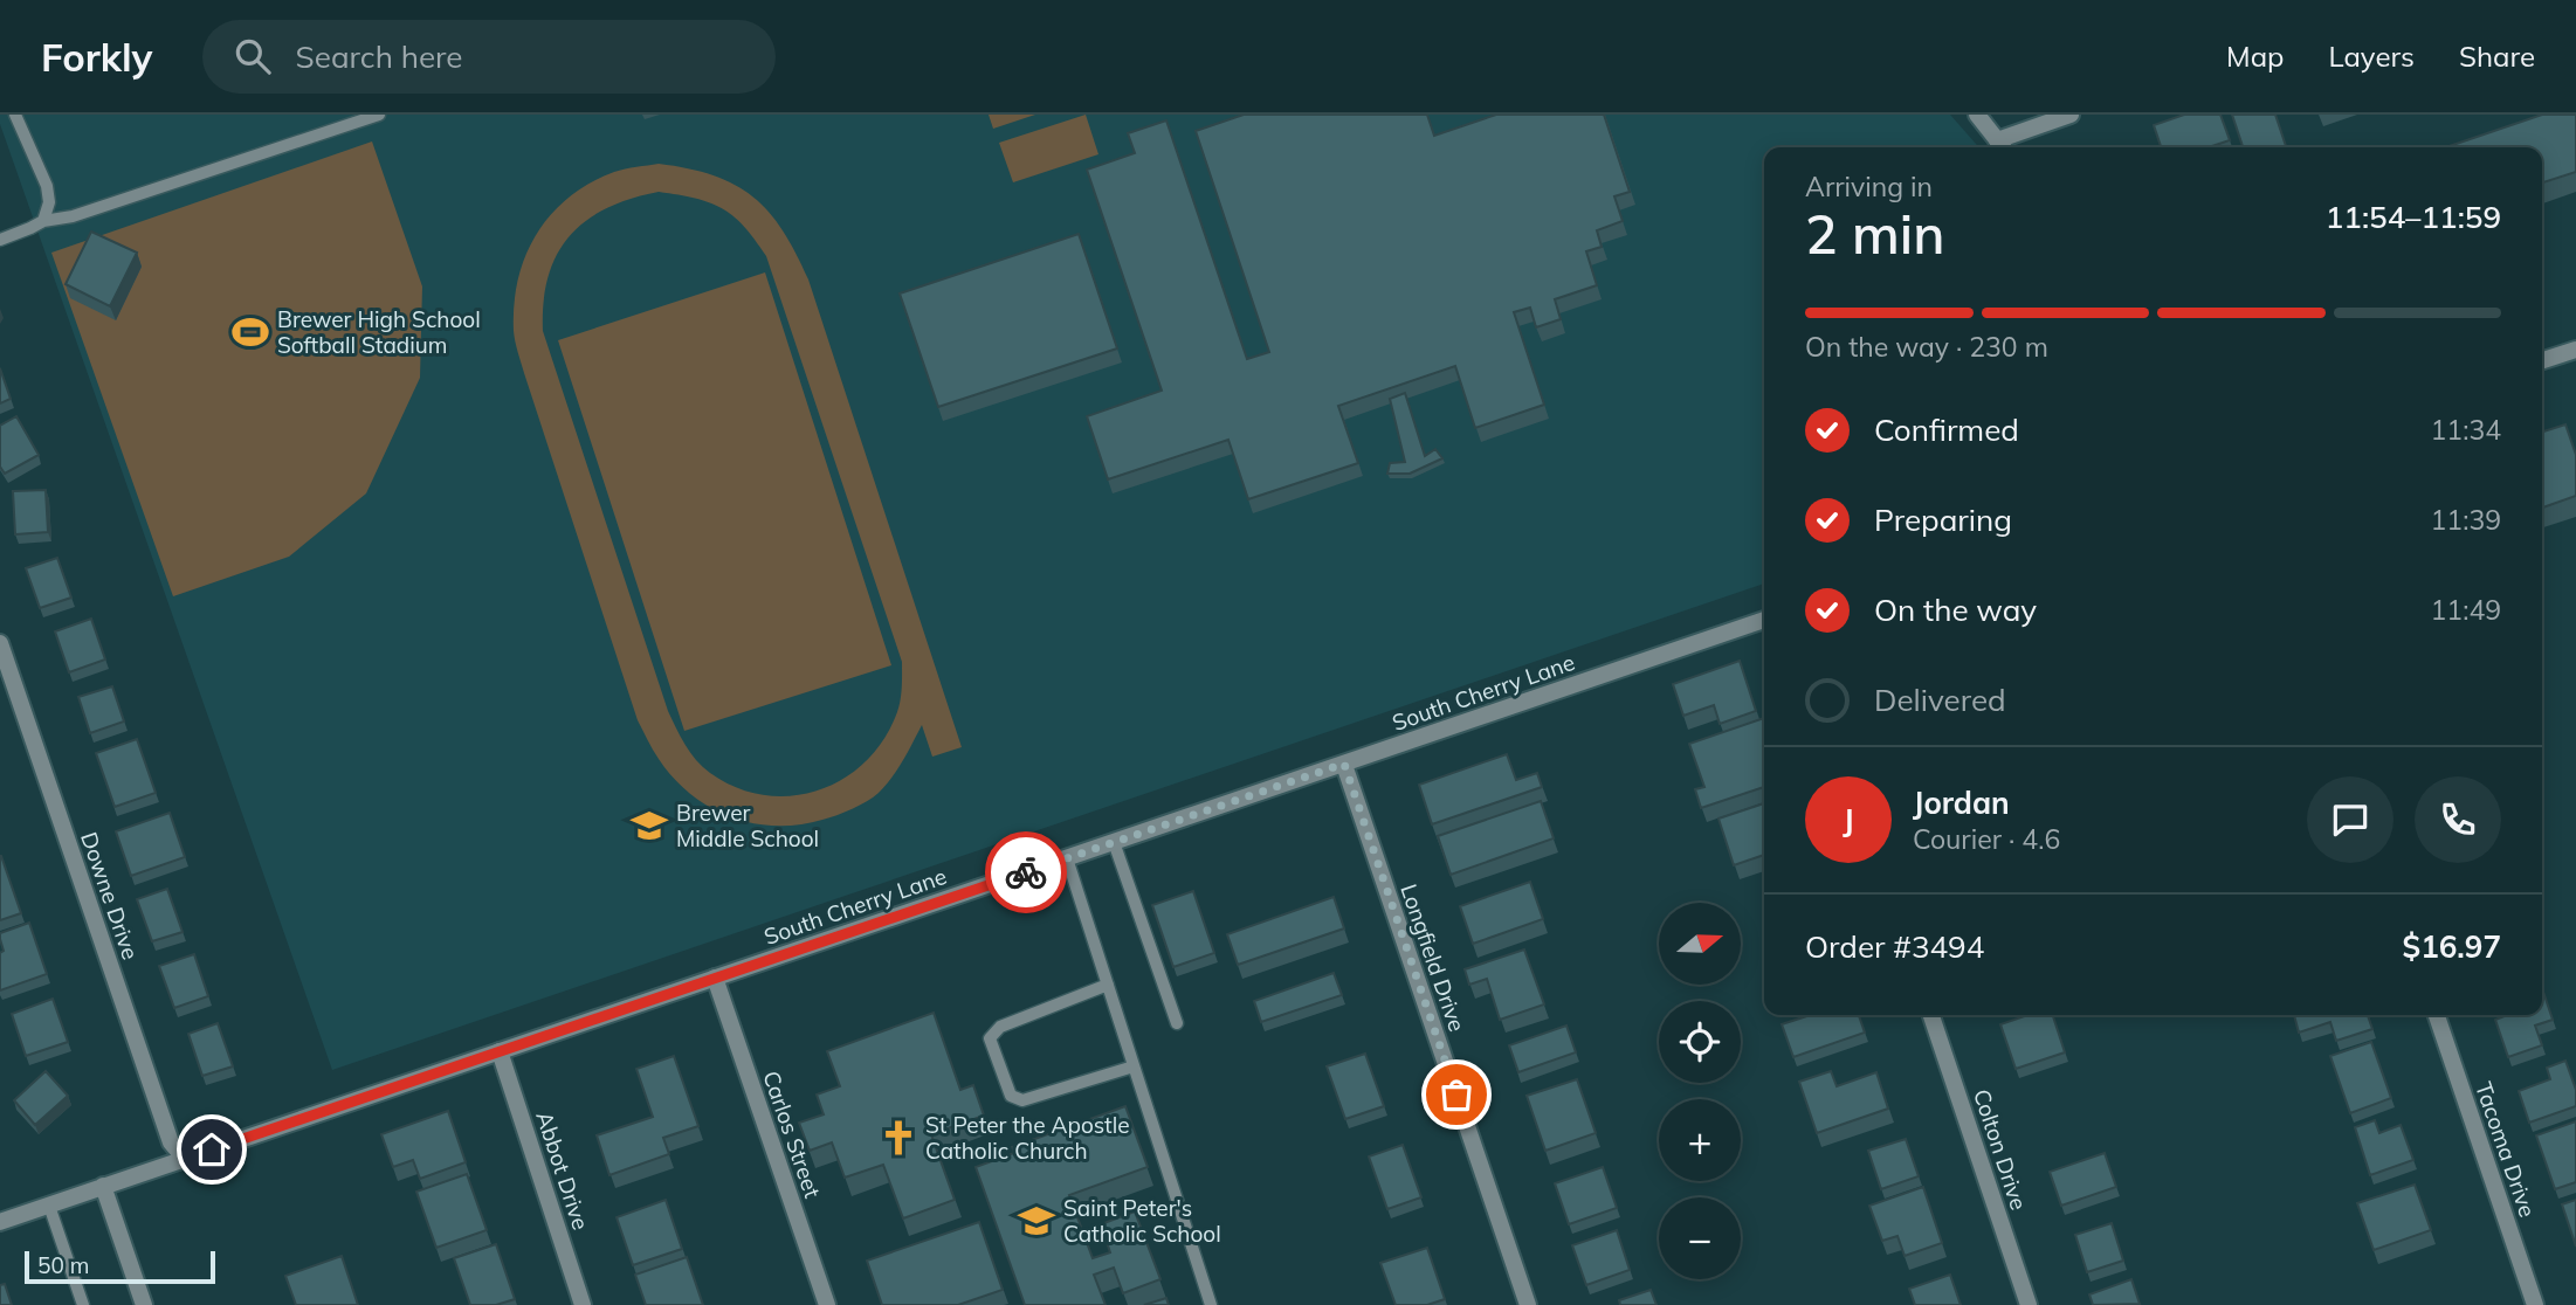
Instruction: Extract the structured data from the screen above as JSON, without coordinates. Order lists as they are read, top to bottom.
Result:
{
  "streets": {
    "street": [
      "South Cherry Lane",
      "Downe Drive",
      "Longfield Drive",
      "Carlos Street",
      "Colton Drive",
      "Tacoma Drive",
      "Abbot Drive"
    ]
  },
  "crossings": [
    ["South Cherry Lane", "Downe Drive"],
    ["South Cherry Lane", "Longfield Drive"],
    ["South Cherry Lane", "Carlos Street"],
    ["South Cherry Lane", "Abbot Drive"]
  ],
  "places": {
    "sports": ["Brewer High School Softball Stadium"],
    "school or university": ["Brewer Middle School", "Saint Peter's Catholic School"],
    "church": ["St Peter the Apostle Catholic Church"]
  },
  "scale_bar": "50 m",
  "north": "right",
  "page": {
    "header": "Forkly",
    "search": "Search here",
    "nav": ["Map", "Layers", "Share"],
    "heading": ["2 min", "Arriving in", "11:54–11:59"],
    "panel": [
      "Jordan",
      "Courier · 4.6",
      "Order #3494",
      "$16.97"
    ],
    "bar": "On the way · 230 m",
    "list": [
      ["Confirmed", "11:34"],
      ["Preparing", "11:39"],
      ["On the way", "11:49"],
      "Delivered"
    ],
    "round": "J",
    "map_buttons": ["+", "−"],
    "scale": "50 m"
  }
}
